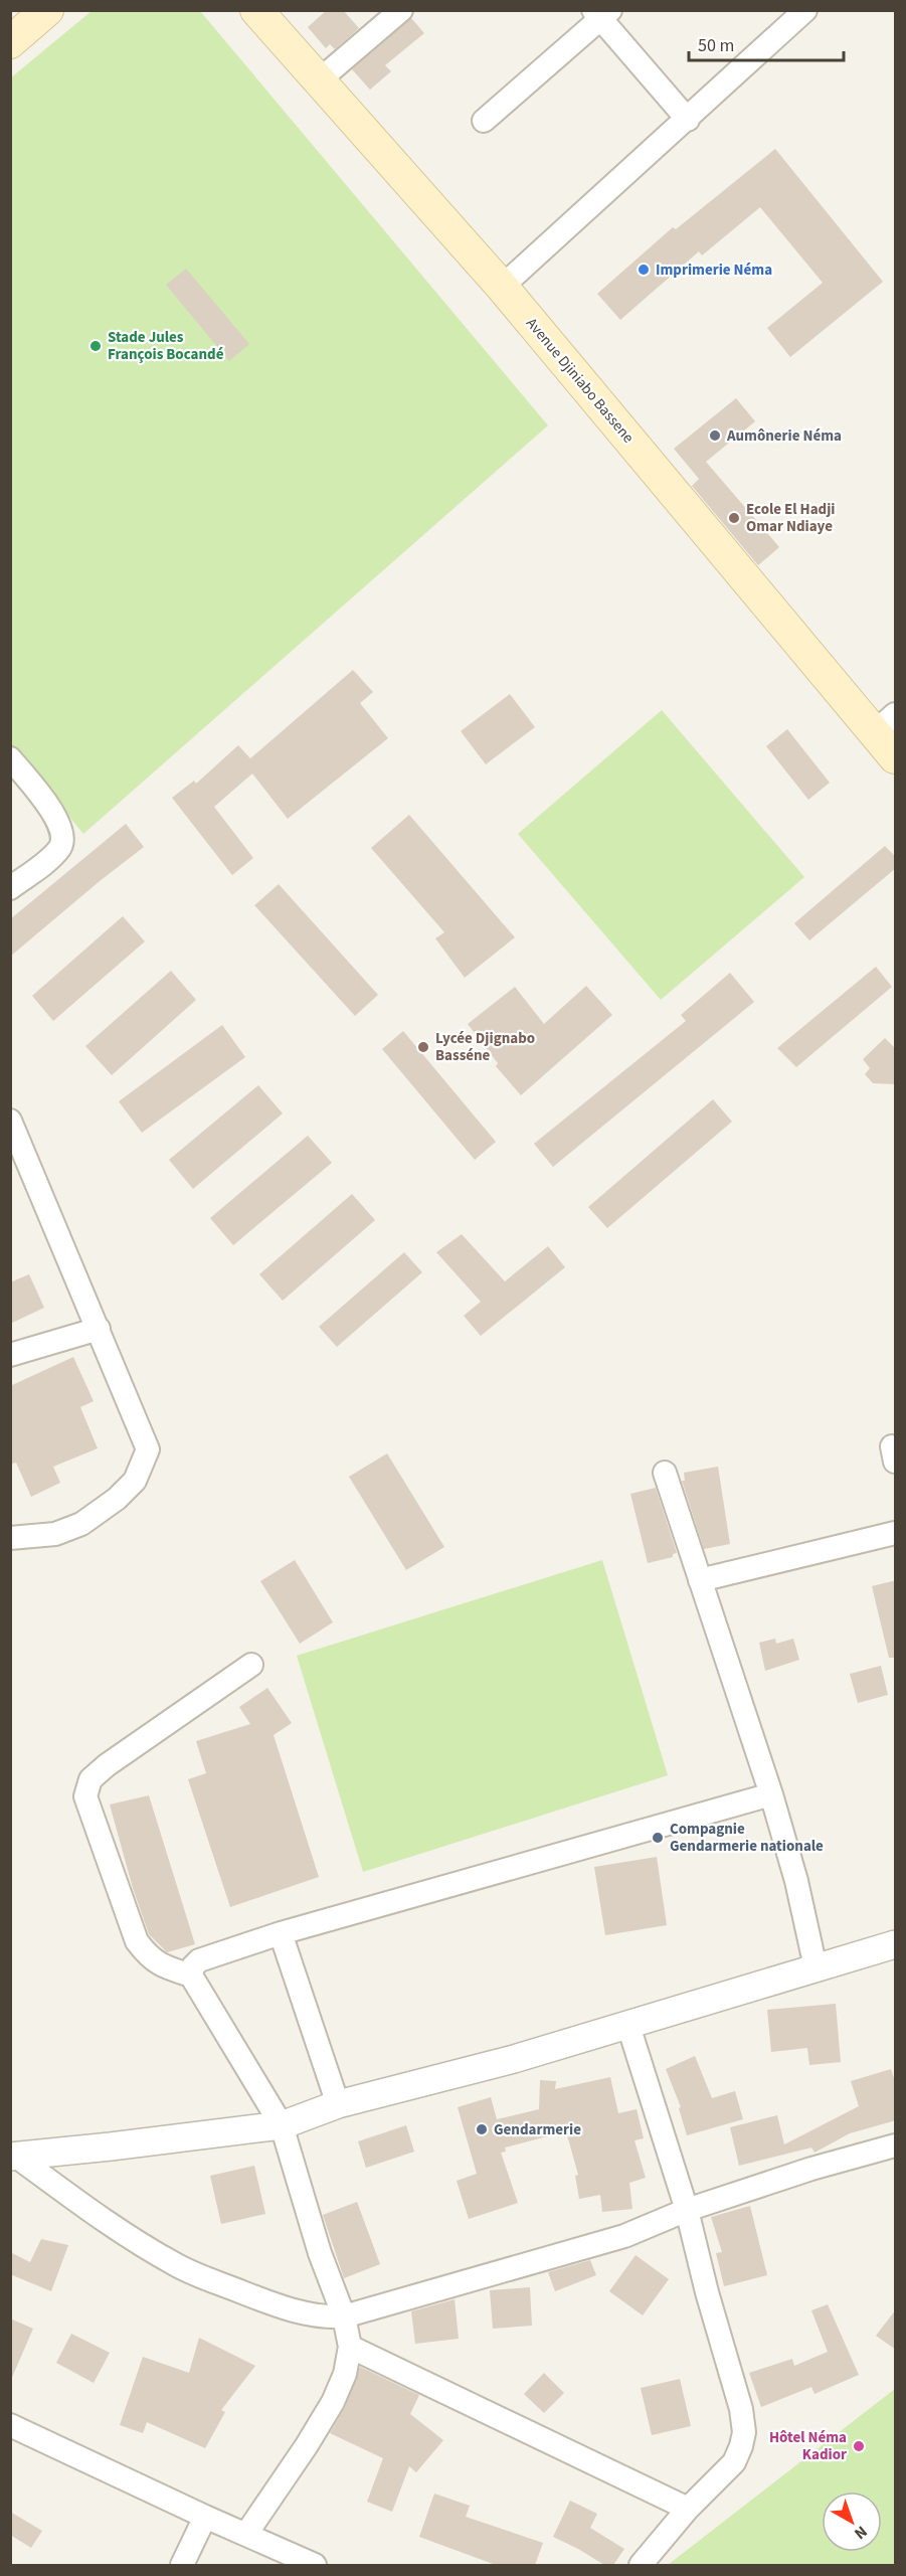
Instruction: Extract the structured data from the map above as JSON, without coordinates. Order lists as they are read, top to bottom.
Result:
{
  "streets": {
    "main road": ["Avenue Djiniabo Bassene"]
  },
  "places": [
    "Imprimerie Néma",
    "Stade Jules François Bocandé",
    "Aumônerie Néma",
    "Ecole El Hadji Omar Ndiaye",
    "Lycée Djignabo Basséne",
    "Compagnie Gendarmerie nationale",
    "Gendarmerie",
    "Hôtel Néma Kadior"
  ],
  "scale_bar": "50 m",
  "north": "bottom right"
}
